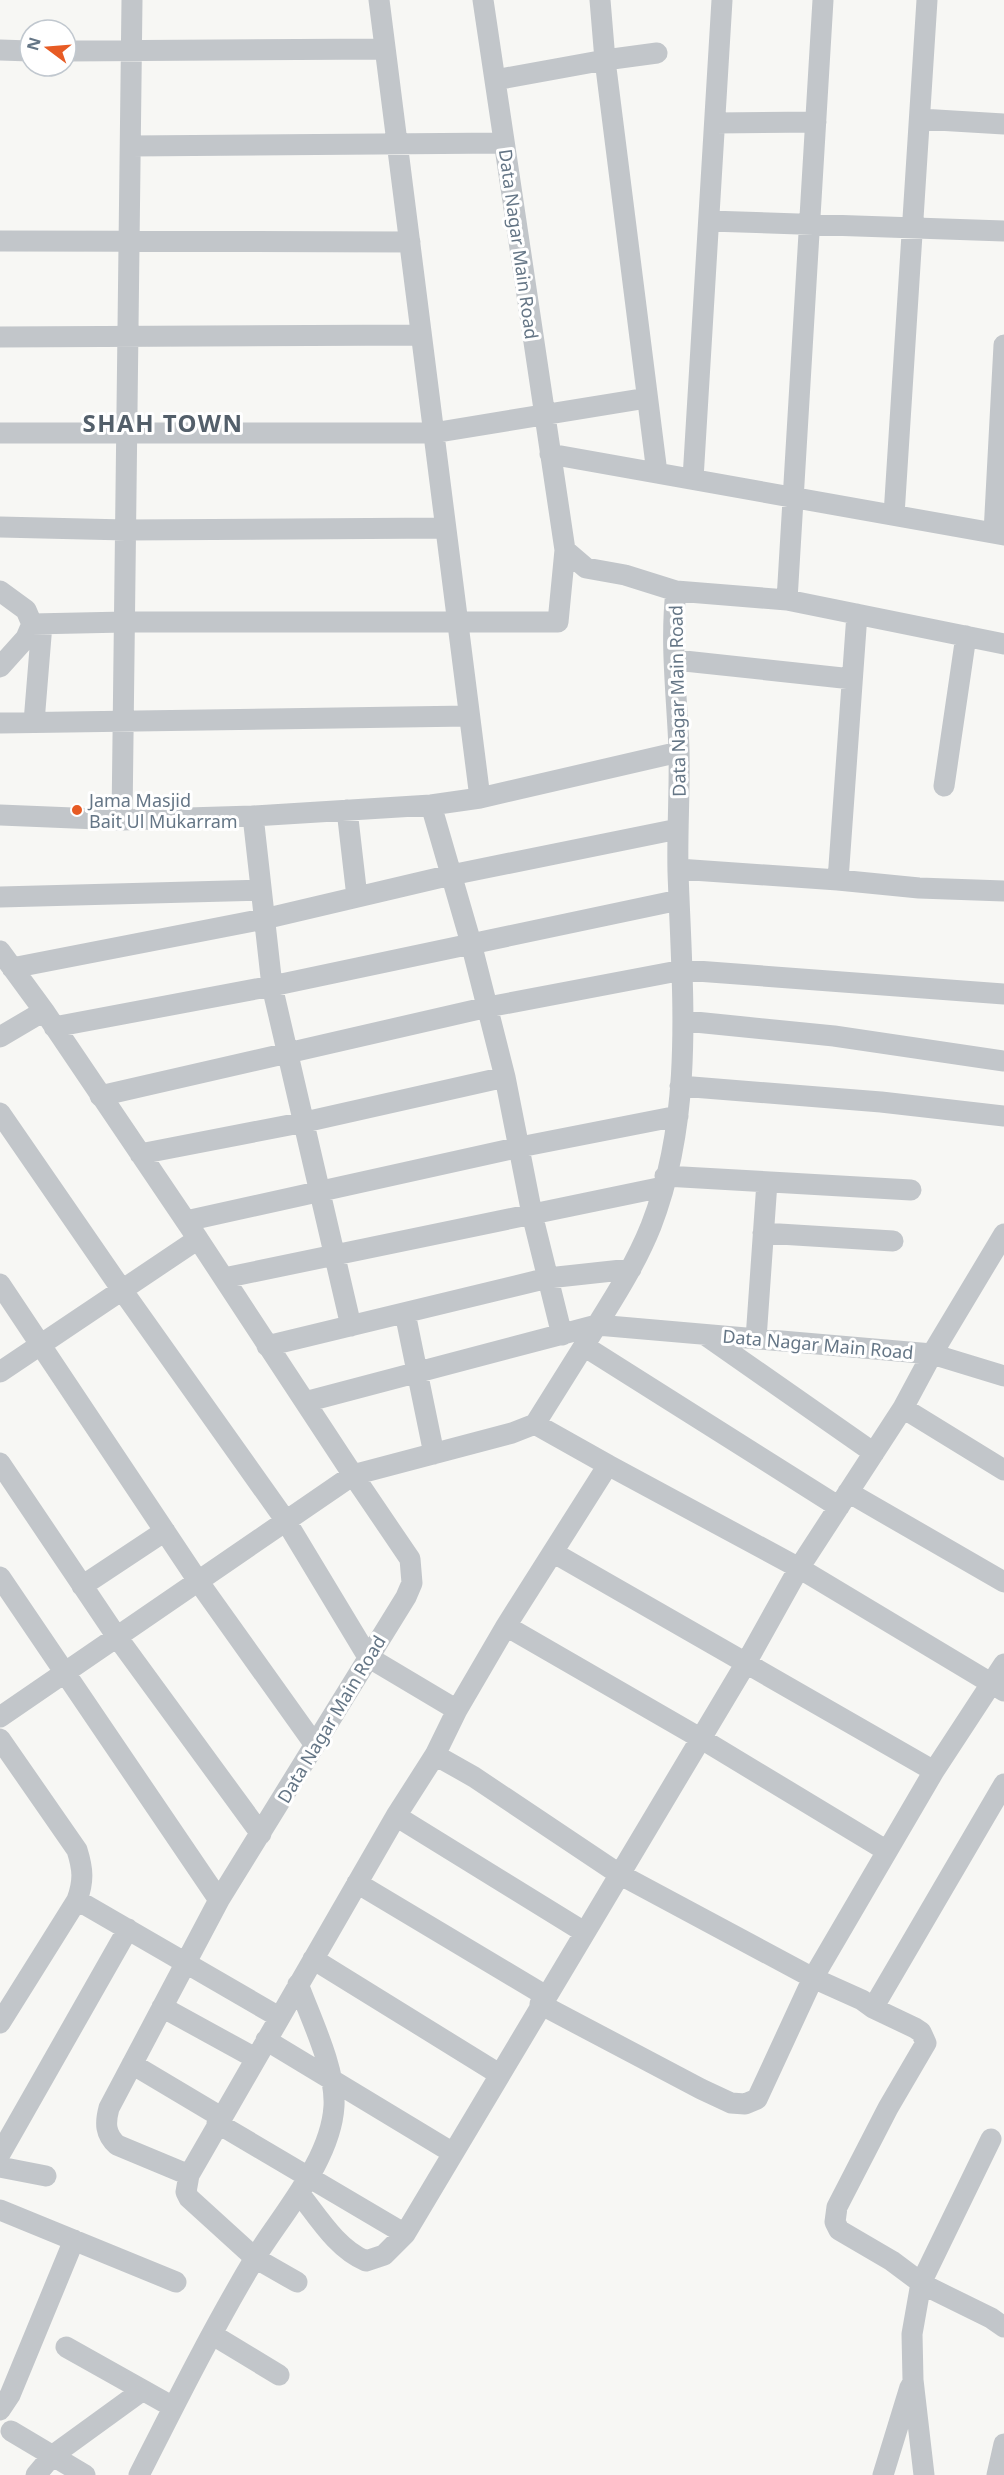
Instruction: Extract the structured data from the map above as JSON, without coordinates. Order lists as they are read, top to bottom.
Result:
{
  "streets": {
    "street": ["Data Nagar Main Road"]
  },
  "districts": ["SHAH TOWN"],
  "places": ["Jama Masjid Bait Ul Mukarram"],
  "north": "left"
}
